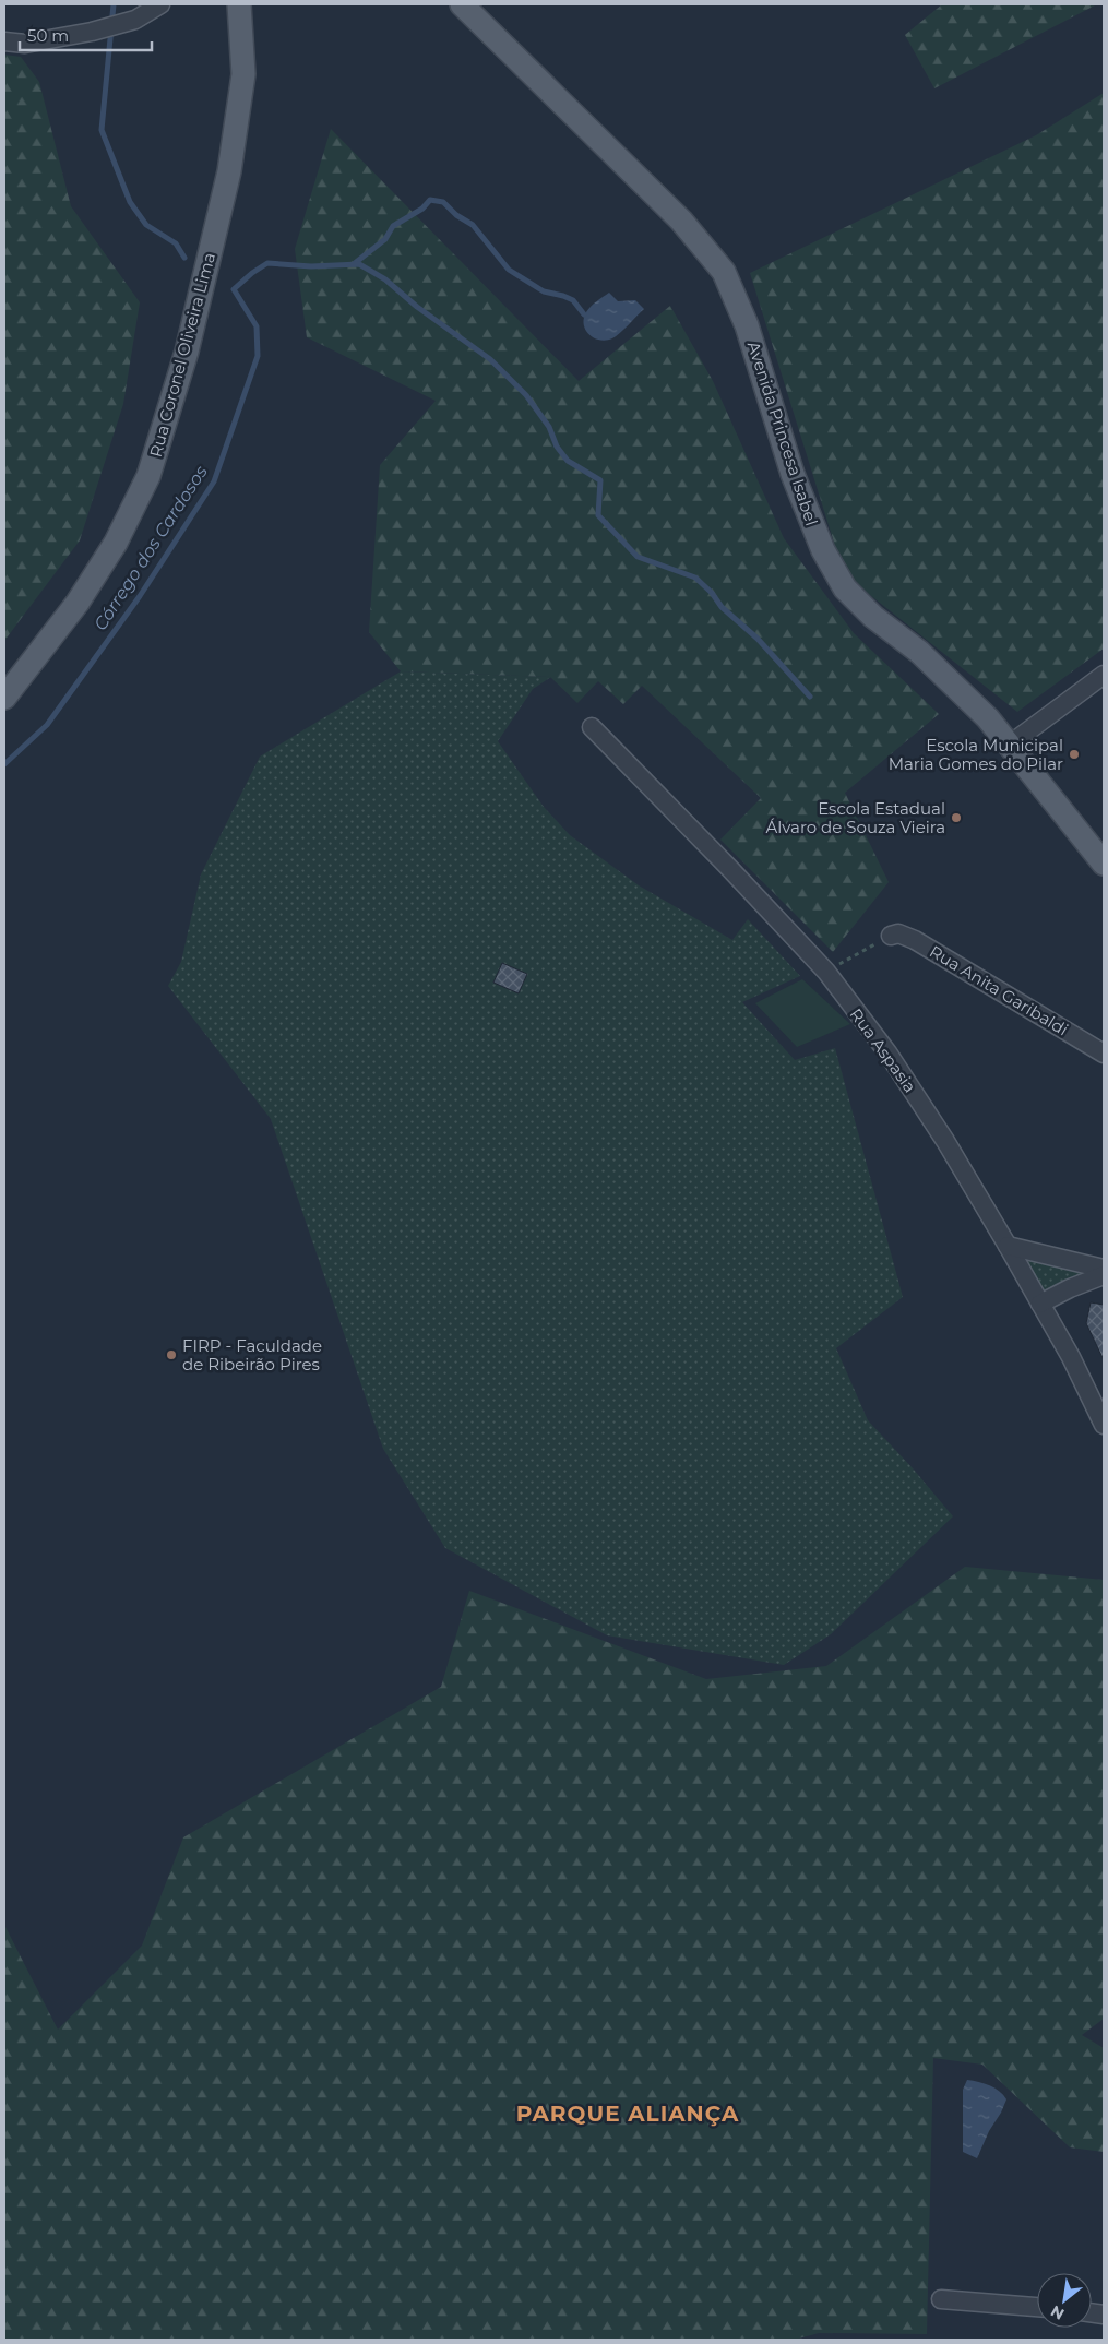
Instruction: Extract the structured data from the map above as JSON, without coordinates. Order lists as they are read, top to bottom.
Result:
{
  "streets": {
    "main road": ["Rua Coronel Oliveira Lima", "Avenida Princesa Isabel"],
    "street": ["Rua Anita Garibaldi", "Rua Aspasia"]
  },
  "districts": ["PARQUE ALIANÇA"],
  "water": ["Córrego dos Cardosos"],
  "places": ["Escola Municipal Maria Gomes do Pilar", "Escola Estadual Álvaro de Souza Vieira", "FIRP - Faculdade de Ribeirão Pires"],
  "scale_bar": "50 m",
  "north": "bottom left"
}
